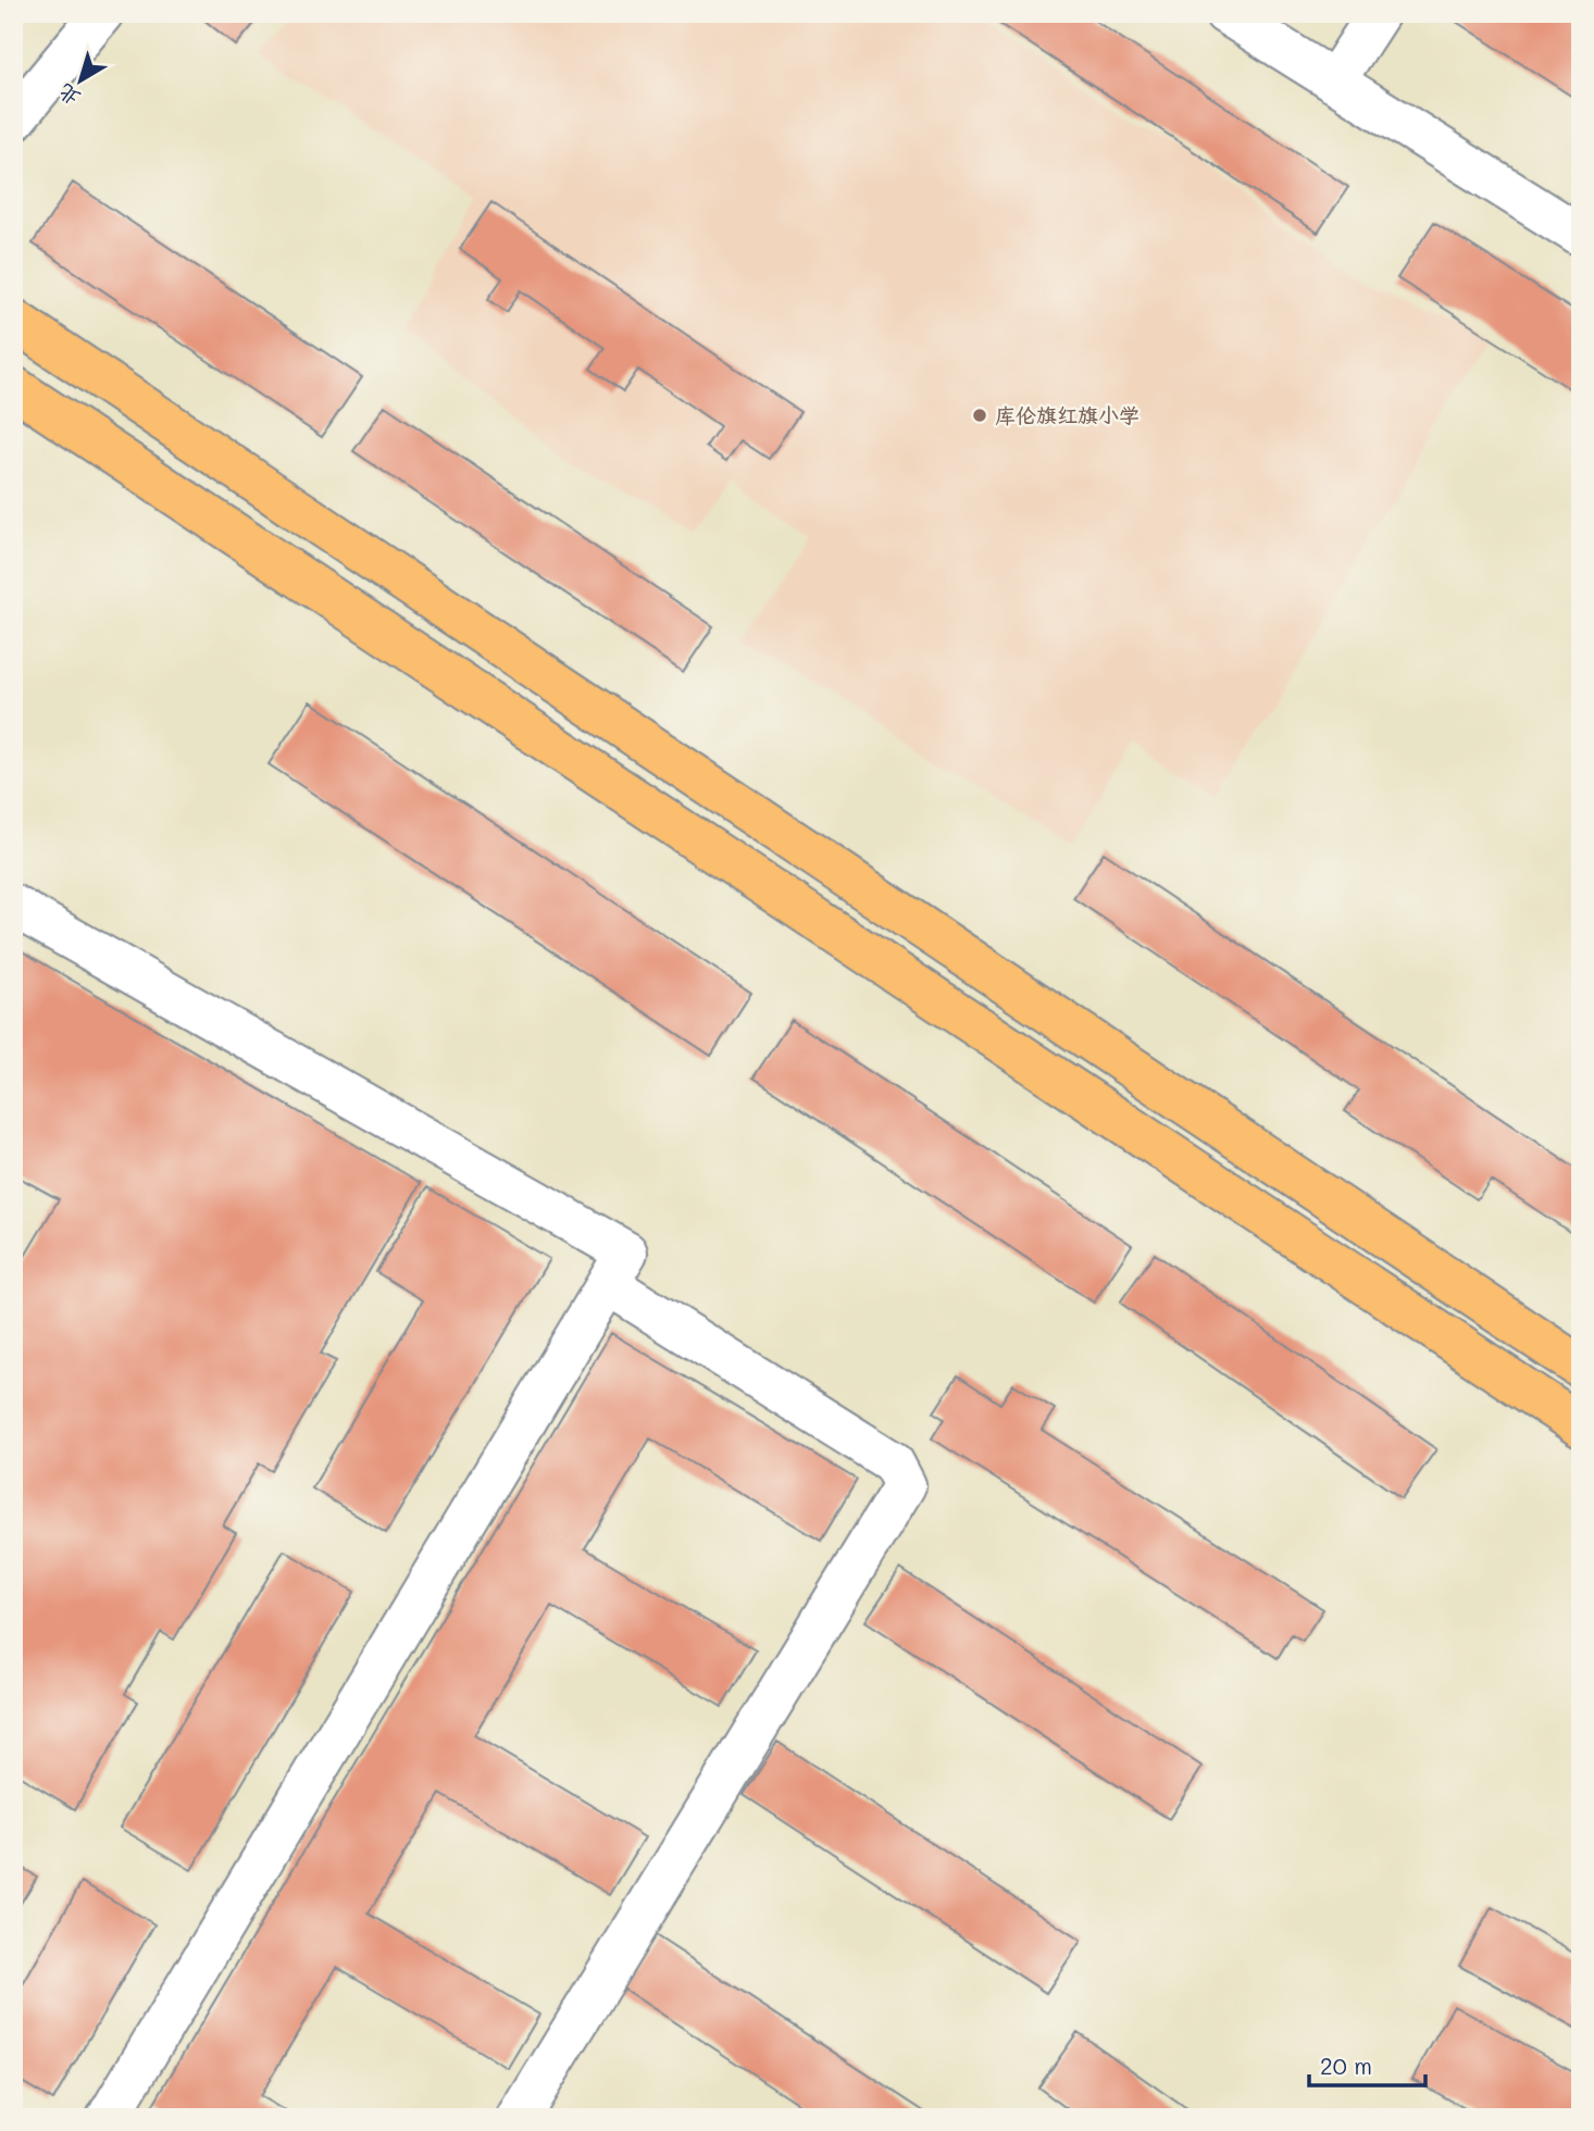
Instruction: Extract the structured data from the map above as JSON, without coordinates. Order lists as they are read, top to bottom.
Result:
{
  "places": ["库伦旗红旗小学"],
  "scale_bar": "20 m",
  "north": "bottom left"
}
